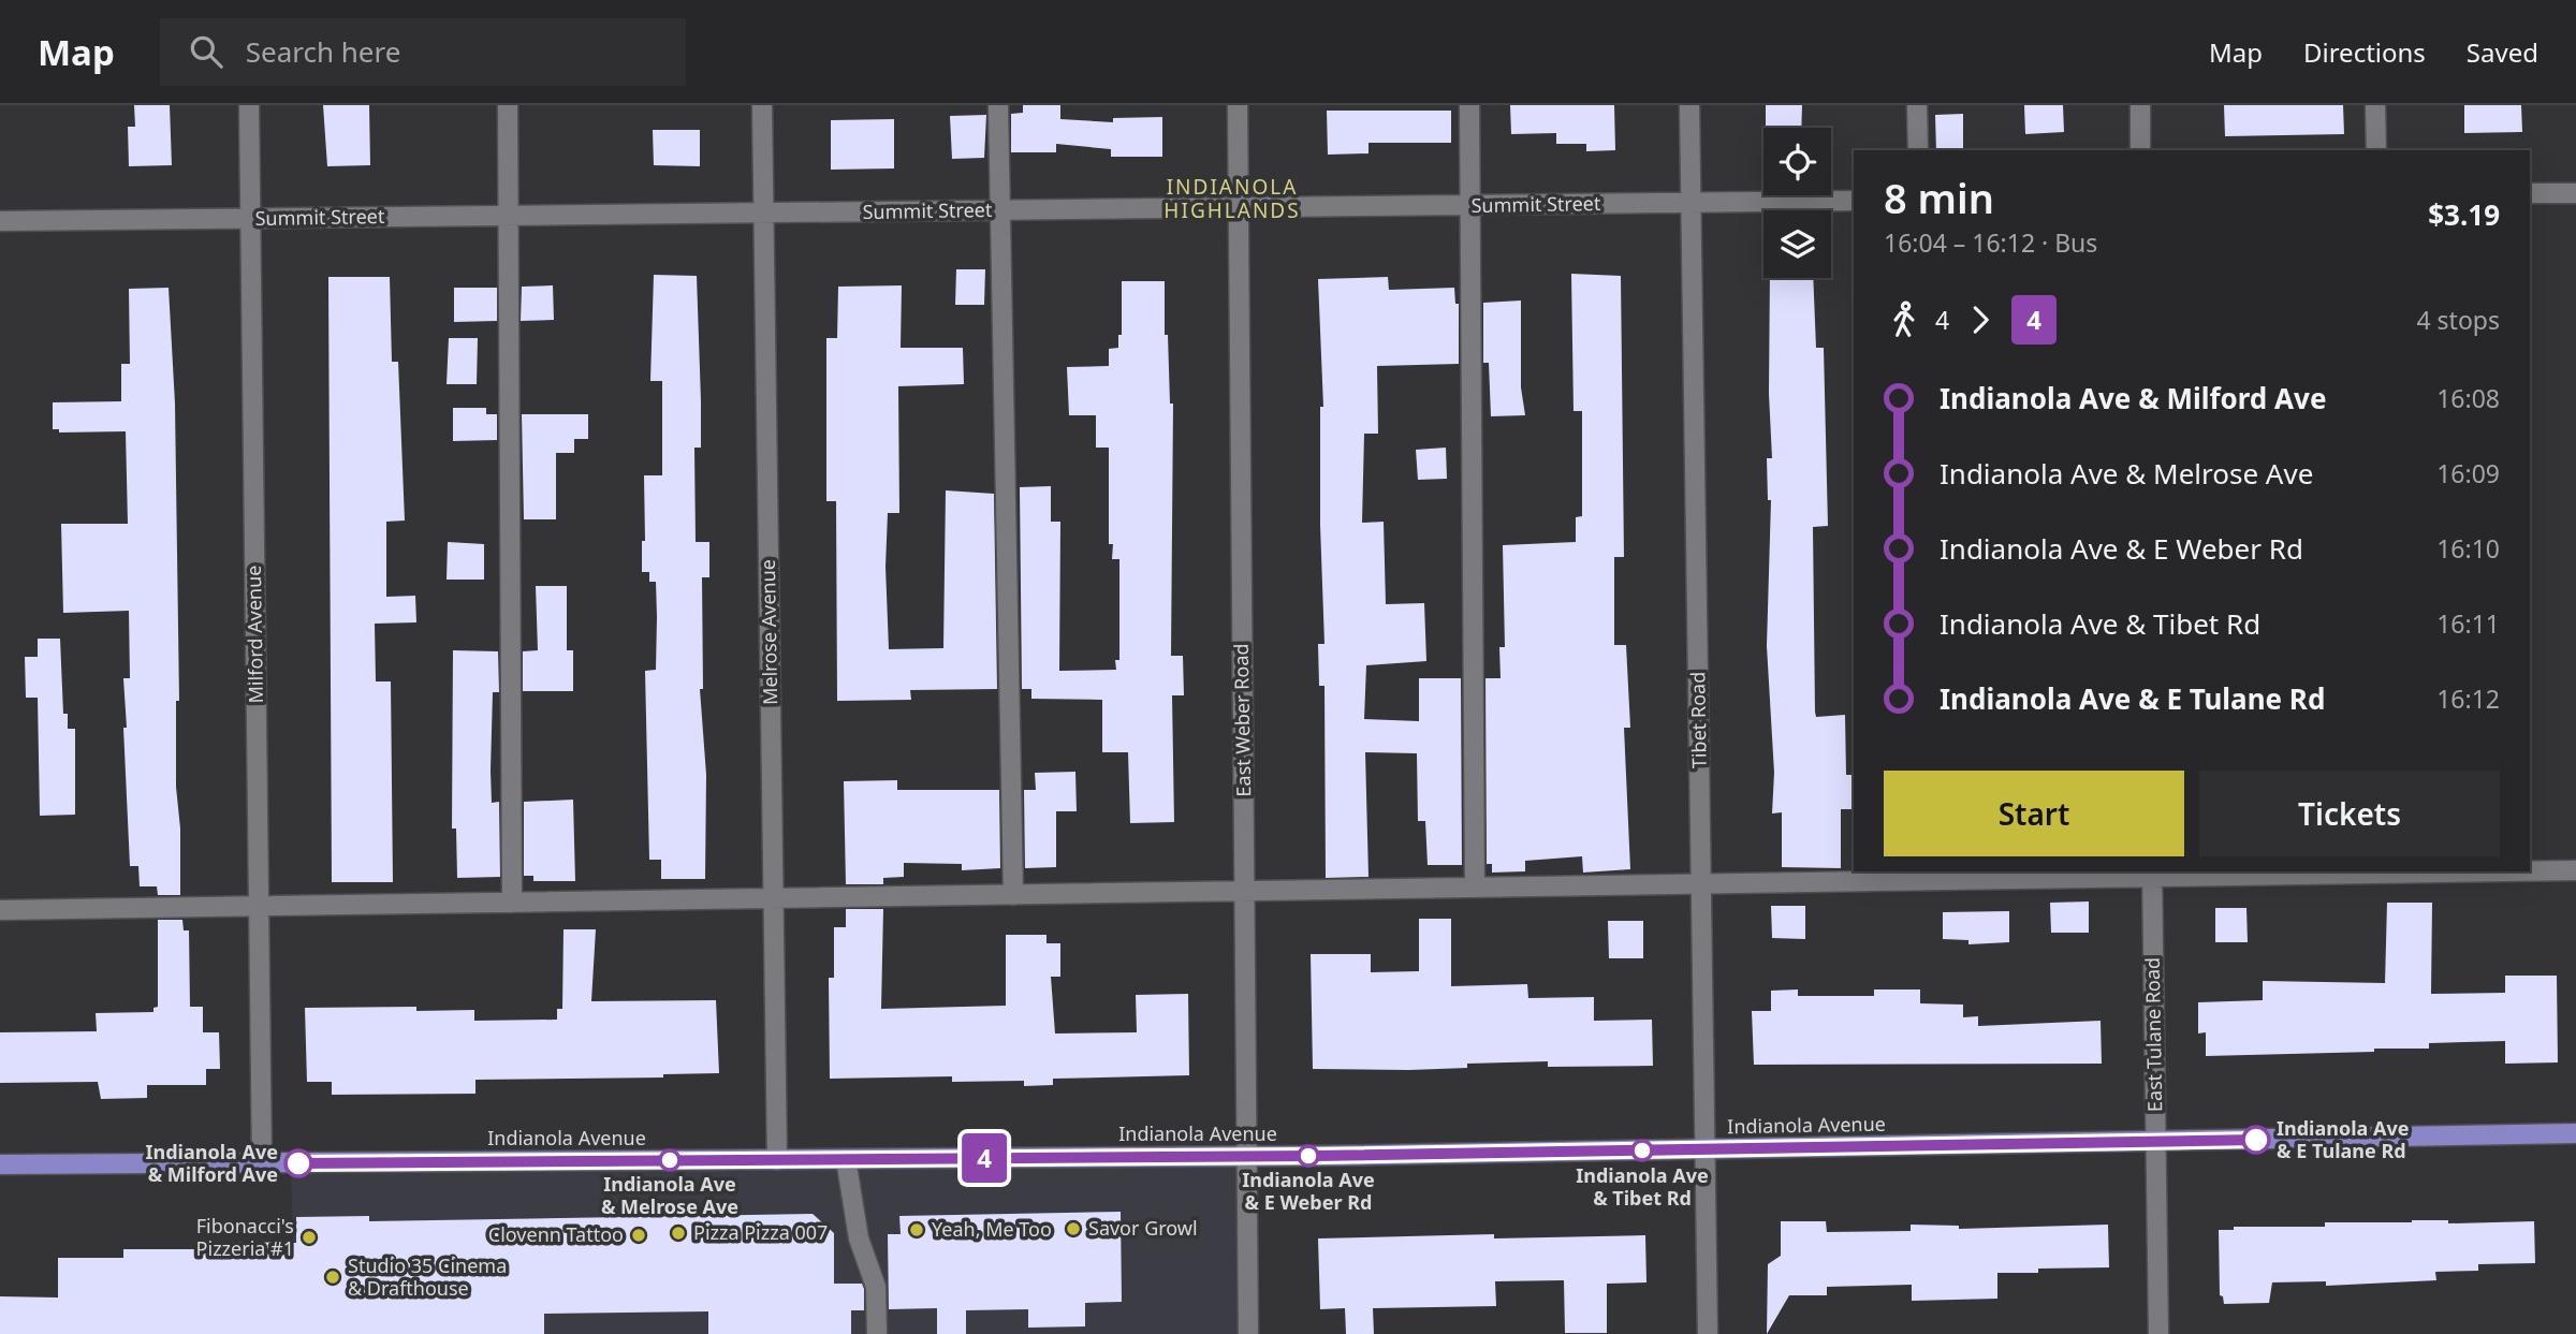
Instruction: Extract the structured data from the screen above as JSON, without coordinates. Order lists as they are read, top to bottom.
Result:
{
  "streets": {
    "main road": ["Indianola Avenue"],
    "street": [
      "Summit Street",
      "Melrose Avenue",
      "Milford Avenue",
      "East Weber Road",
      "Tibet Road",
      "East Tulane Road"
    ]
  },
  "crossings": [
    ["Summit Street", "Melrose Avenue"],
    ["Summit Street", "Milford Avenue"],
    ["Summit Street", "East Weber Road"],
    ["Summit Street", "Tibet Road"],
    ["Melrose Avenue", "Indianola Avenue"],
    ["Milford Avenue", "Indianola Avenue"],
    ["East Weber Road", "Indianola Avenue"],
    ["Tibet Road", "Indianola Avenue"],
    ["East Tulane Road", "Indianola Avenue"]
  ],
  "districts": ["INDIANOLA HIGHLANDS"],
  "places": [
    "Indianola Ave & E Tulane Rd",
    "Indianola Ave & Tibet Rd",
    "Indianola Ave & E Weber Rd",
    "Indianola Ave & Melrose Ave",
    "Indianola Ave & Milford Ave",
    "Savor Growl",
    "Yeah, Me Too",
    "Pizza Pizza 007",
    "Clovenn Tattoo",
    "Fibonacci's Pizzeria #1",
    "Studio 35 Cinema & Drafthouse"
  ],
  "lines": ["bus line 4"],
  "page": {
    "header": "Map",
    "search": "Search here",
    "nav": ["Map", "Directions", "Saved"],
    "on_map": "4",
    "heading": ["8 min", "16:04 – 16:12 · Bus", "$3.19"],
    "legs": ["4", "4", "4 stops"],
    "list": [
      {
        "name": "Indianola Ave & Milford Ave",
        "value": "16:08"
      },
      {
        "name": "Indianola Ave & Melrose Ave",
        "value": "16:09"
      },
      {
        "name": "Indianola Ave & E Weber Rd",
        "value": "16:10"
      },
      {
        "name": "Indianola Ave & Tibet Rd",
        "value": "16:11"
      },
      {
        "name": "Indianola Ave & E Tulane Rd",
        "value": "16:12"
      }
    ],
    "buttons": ["Start", "Tickets"]
  }
}
